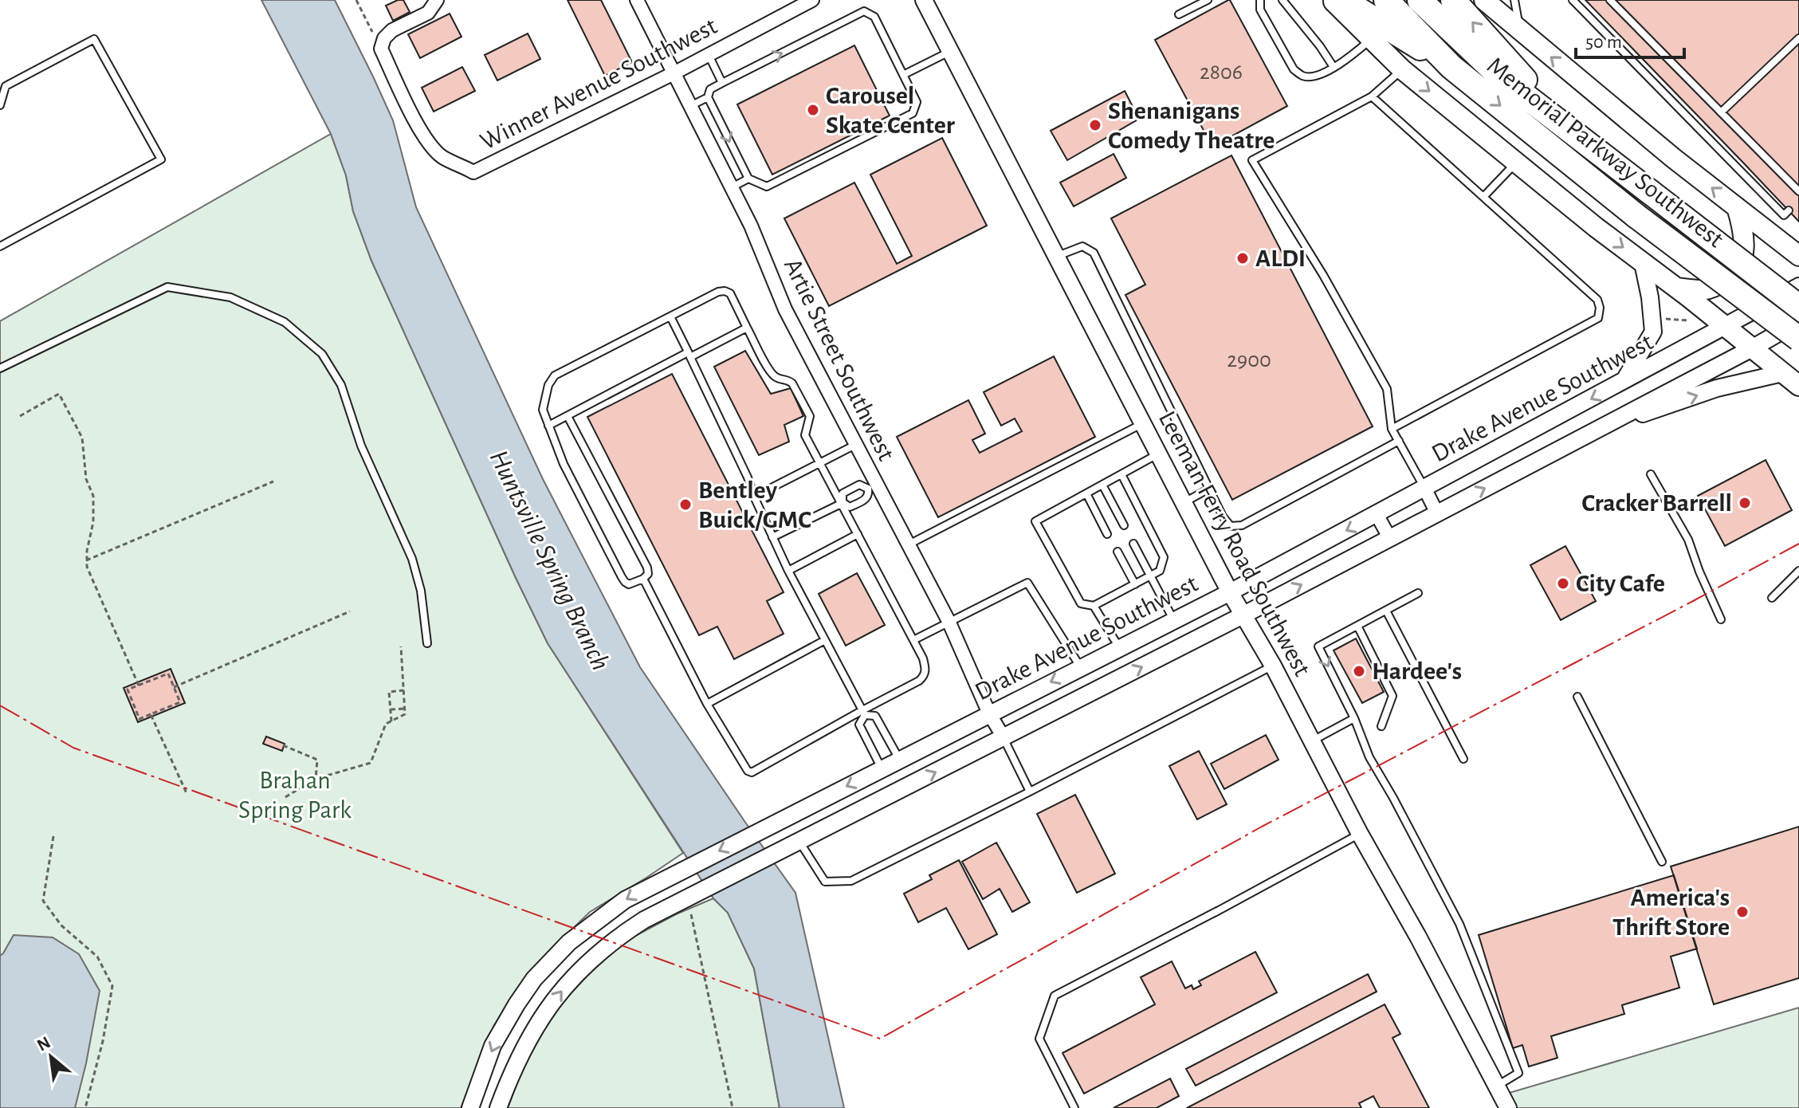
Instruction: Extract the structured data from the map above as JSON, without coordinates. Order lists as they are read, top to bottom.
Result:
{
  "streets": {
    "highway": ["Memorial Parkway Southwest"],
    "street": [
      "Winner Avenue Southwest",
      "Artie Street Southwest",
      "Drake Avenue Southwest",
      "Leeman Ferry Road Southwest"
    ]
  },
  "crossings": [
    ["Winner Avenue Southwest", "Artie Street Southwest"],
    ["Artie Street Southwest", "Drake Avenue Southwest"],
    ["Drake Avenue Southwest", "Leeman Ferry Road Southwest"]
  ],
  "water": ["Huntsville Spring Branch"],
  "parks": ["Brahan Spring Park"],
  "places": [
    "Carousel Skate Center",
    "Shenanigans Comedy Theatre",
    "ALDI",
    "Cracker Barrell",
    "Bentley Buick/GMC",
    "City Cafe",
    "Hardee's",
    "America's Thrift Store"
  ],
  "house_numbers": ["2806", "2900"],
  "scale_bar": "50 m",
  "north": "top left"
}
